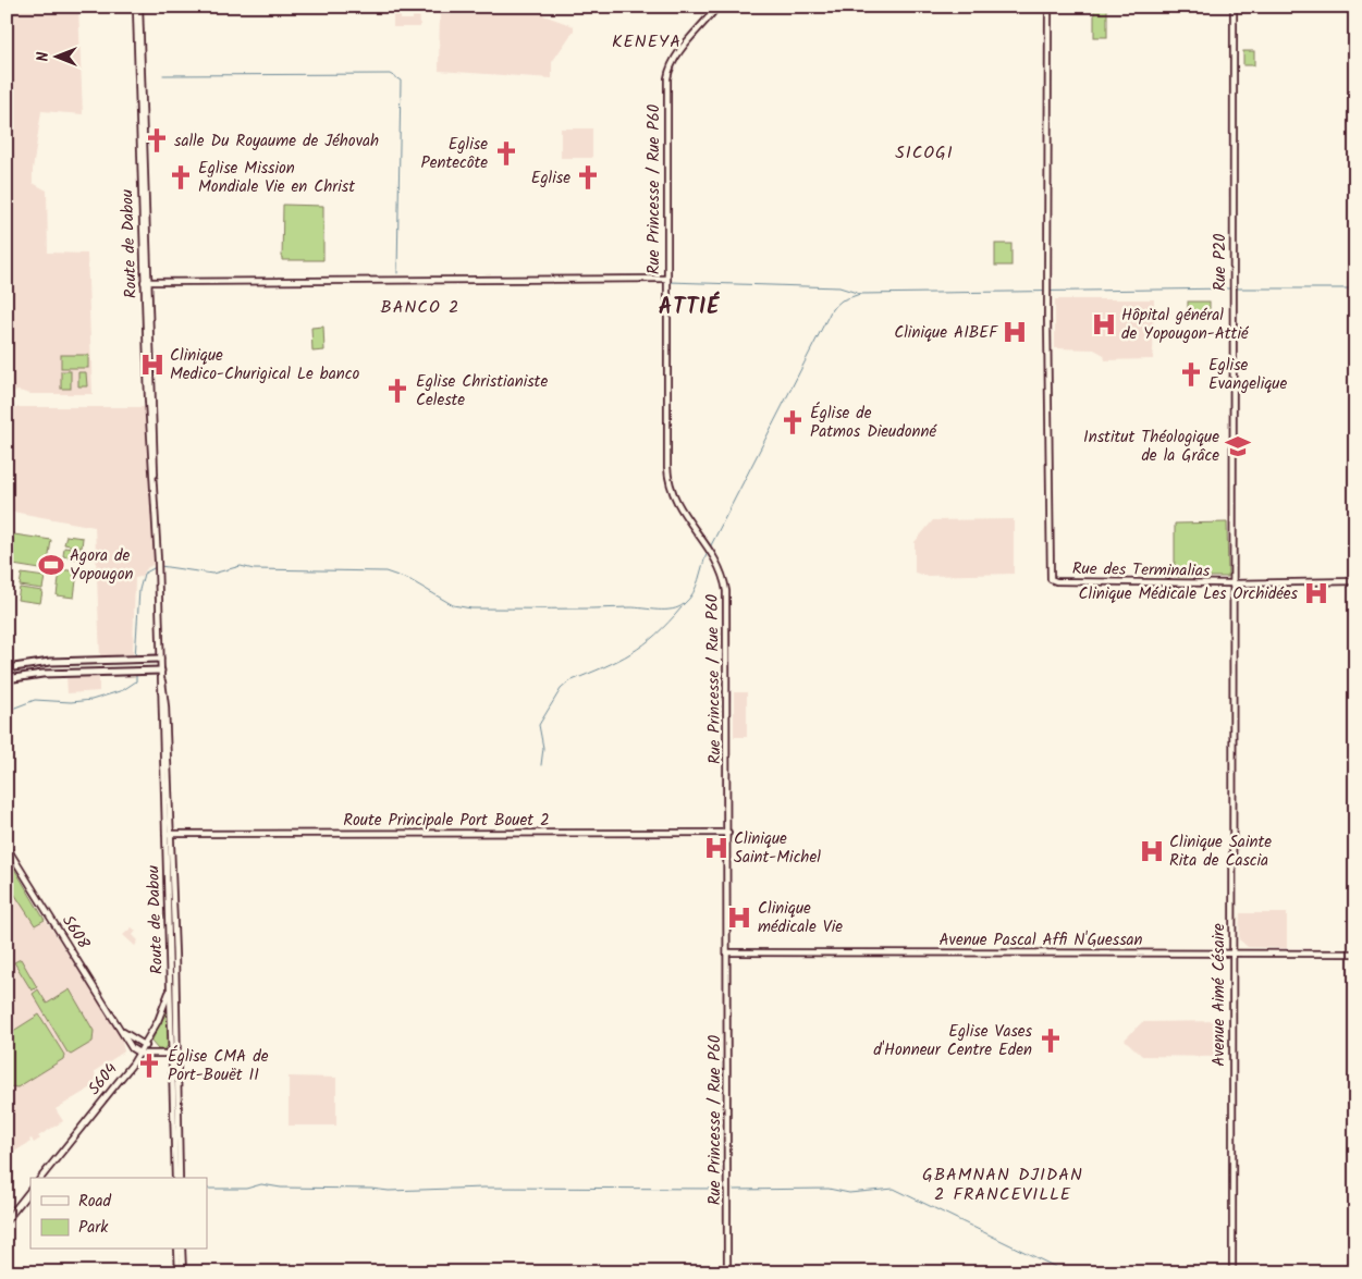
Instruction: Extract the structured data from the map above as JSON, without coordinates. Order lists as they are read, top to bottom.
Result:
{
  "streets": {
    "street": [
      "Rue Princesse / Rue P60",
      "Route de Dabou",
      "Rue P20",
      "Rue des Terminalias",
      "Route Principale Port Bouet 2",
      "S608",
      "Avenue Pascal Affi N'Guessan",
      "Avenue Aimé Césaire",
      "S604"
    ]
  },
  "crossings": [
    ["Rue Princesse / Rue P60", "Route Principale Port Bouet 2"],
    ["Rue Princesse / Rue P60", "Avenue Pascal Affi N'Guessan"],
    ["Route de Dabou", "Route Principale Port Bouet 2"],
    ["Route de Dabou", "S604"],
    ["Rue P20", "Rue des Terminalias"],
    ["Rue P20", "Avenue Aimé Césaire"],
    ["S608", "S604"],
    ["Avenue Pascal Affi N'Guessan", "Avenue Aimé Césaire"]
  ],
  "districts": [
    "KENEYA",
    "SICOGI",
    "BANCO 2",
    "ATTIÉ",
    "GBAMNAN DJIDAN 2 FRANCEVILLE"
  ],
  "places": {
    "church": [
      "salle Du Royaume de Jéhovah",
      "Eglise Pentecôte",
      "Eglise Mission Mondiale Vie en Christ",
      "Eglise",
      "Eglise Evangelique",
      "Eglise Christianiste Celeste",
      "Église de Patmos Dieudonné",
      "Eglise Vases d'Honneur Centre Eden",
      "Église CMA de Port-Bouët II"
    ],
    "hospital": [
      "Hôpital général de Yopougon-Attié",
      "Clinique AIBEF",
      "Clinique Medico-Churigical Le banco",
      "Clinique Médicale Les Orchidées",
      "Clinique Saint-Michel",
      "Clinique Sainte Rita de Cascia",
      "Clinique médicale Vie"
    ],
    "school or university": ["Institut Théologique de la Grâce"],
    "sports": ["Agora de Yopougon"]
  },
  "legend": ["Road", "Park"],
  "north": "left"
}
